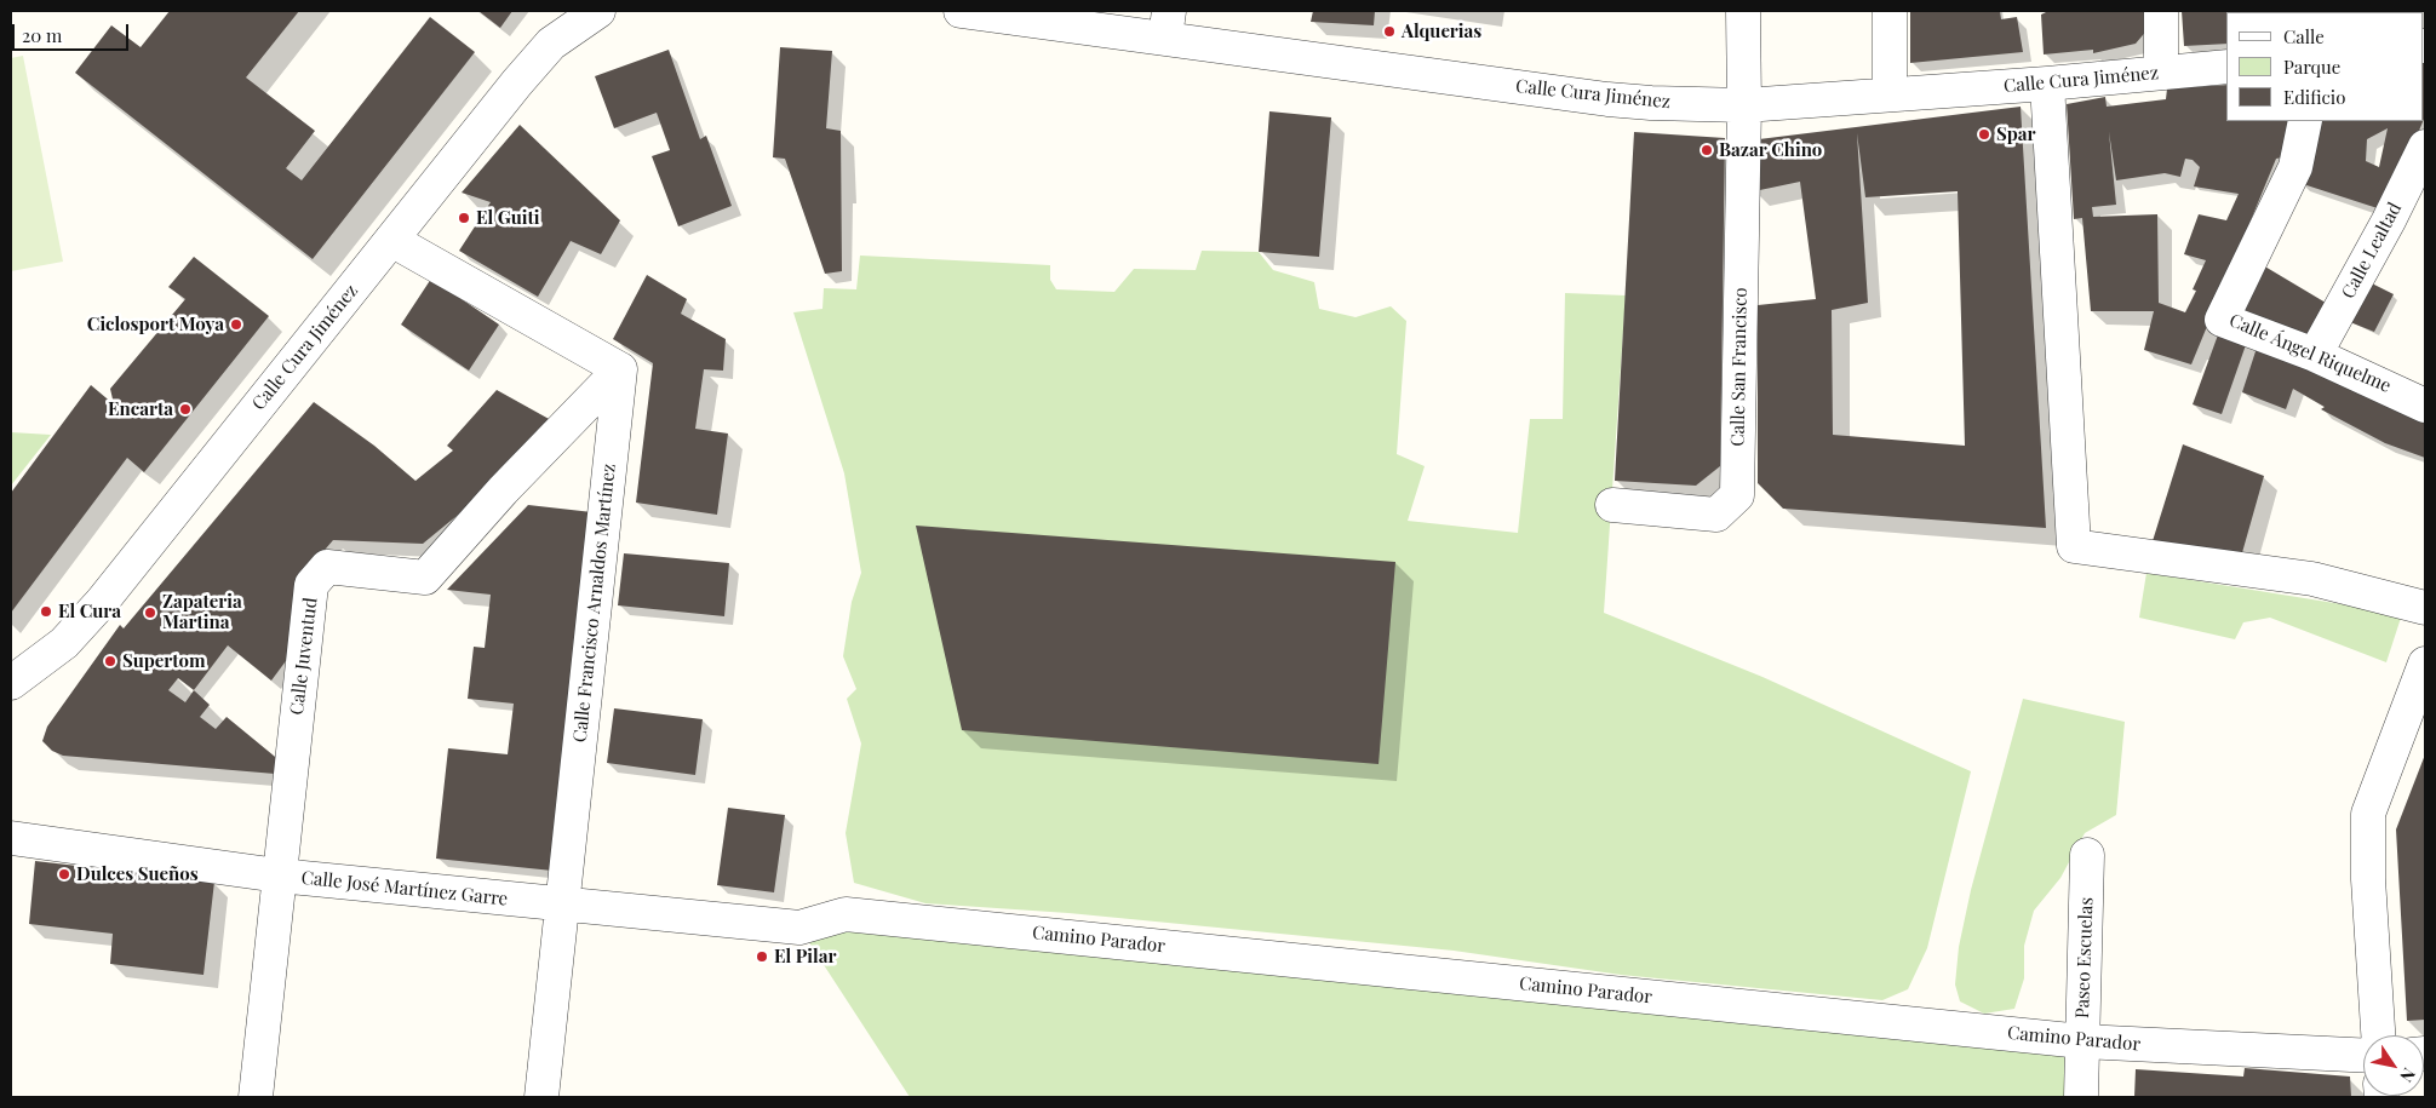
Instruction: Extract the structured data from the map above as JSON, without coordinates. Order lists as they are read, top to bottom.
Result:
{
  "streets": {
    "street": [
      "Calle Cura Jiménez",
      "Calle Lealtad",
      "Calle Ángel Riquelme",
      "Calle San Francisco",
      "Calle Francisco Arnaldos Martínez",
      "Calle Juventud",
      "Calle José Martínez Garre",
      "Camino Parador",
      "Paseo Escuelas"
    ]
  },
  "crossings": [
    ["Calle Cura Jiménez", "Calle San Francisco"],
    ["Calle Lealtad", "Calle Ángel Riquelme"],
    ["Calle Francisco Arnaldos Martínez", "Calle Juventud"],
    ["Calle Francisco Arnaldos Martínez", "Calle José Martínez Garre"],
    ["Calle Juventud", "Calle José Martínez Garre"],
    ["Calle José Martínez Garre", "Camino Parador"],
    ["Camino Parador", "Paseo Escuelas"]
  ],
  "places": [
    "Alquerias",
    "Spar",
    "Bazar Chino",
    "El Guiti",
    "Ciclosport Moya",
    "Encarta",
    "El Cura",
    "Zapateria Martina",
    "Supertom",
    "Dulces Sueños",
    "El Pilar"
  ],
  "legend": ["Calle", "Parque", "Edificio"],
  "scale_bar": "20 m",
  "north": "bottom right"
}
